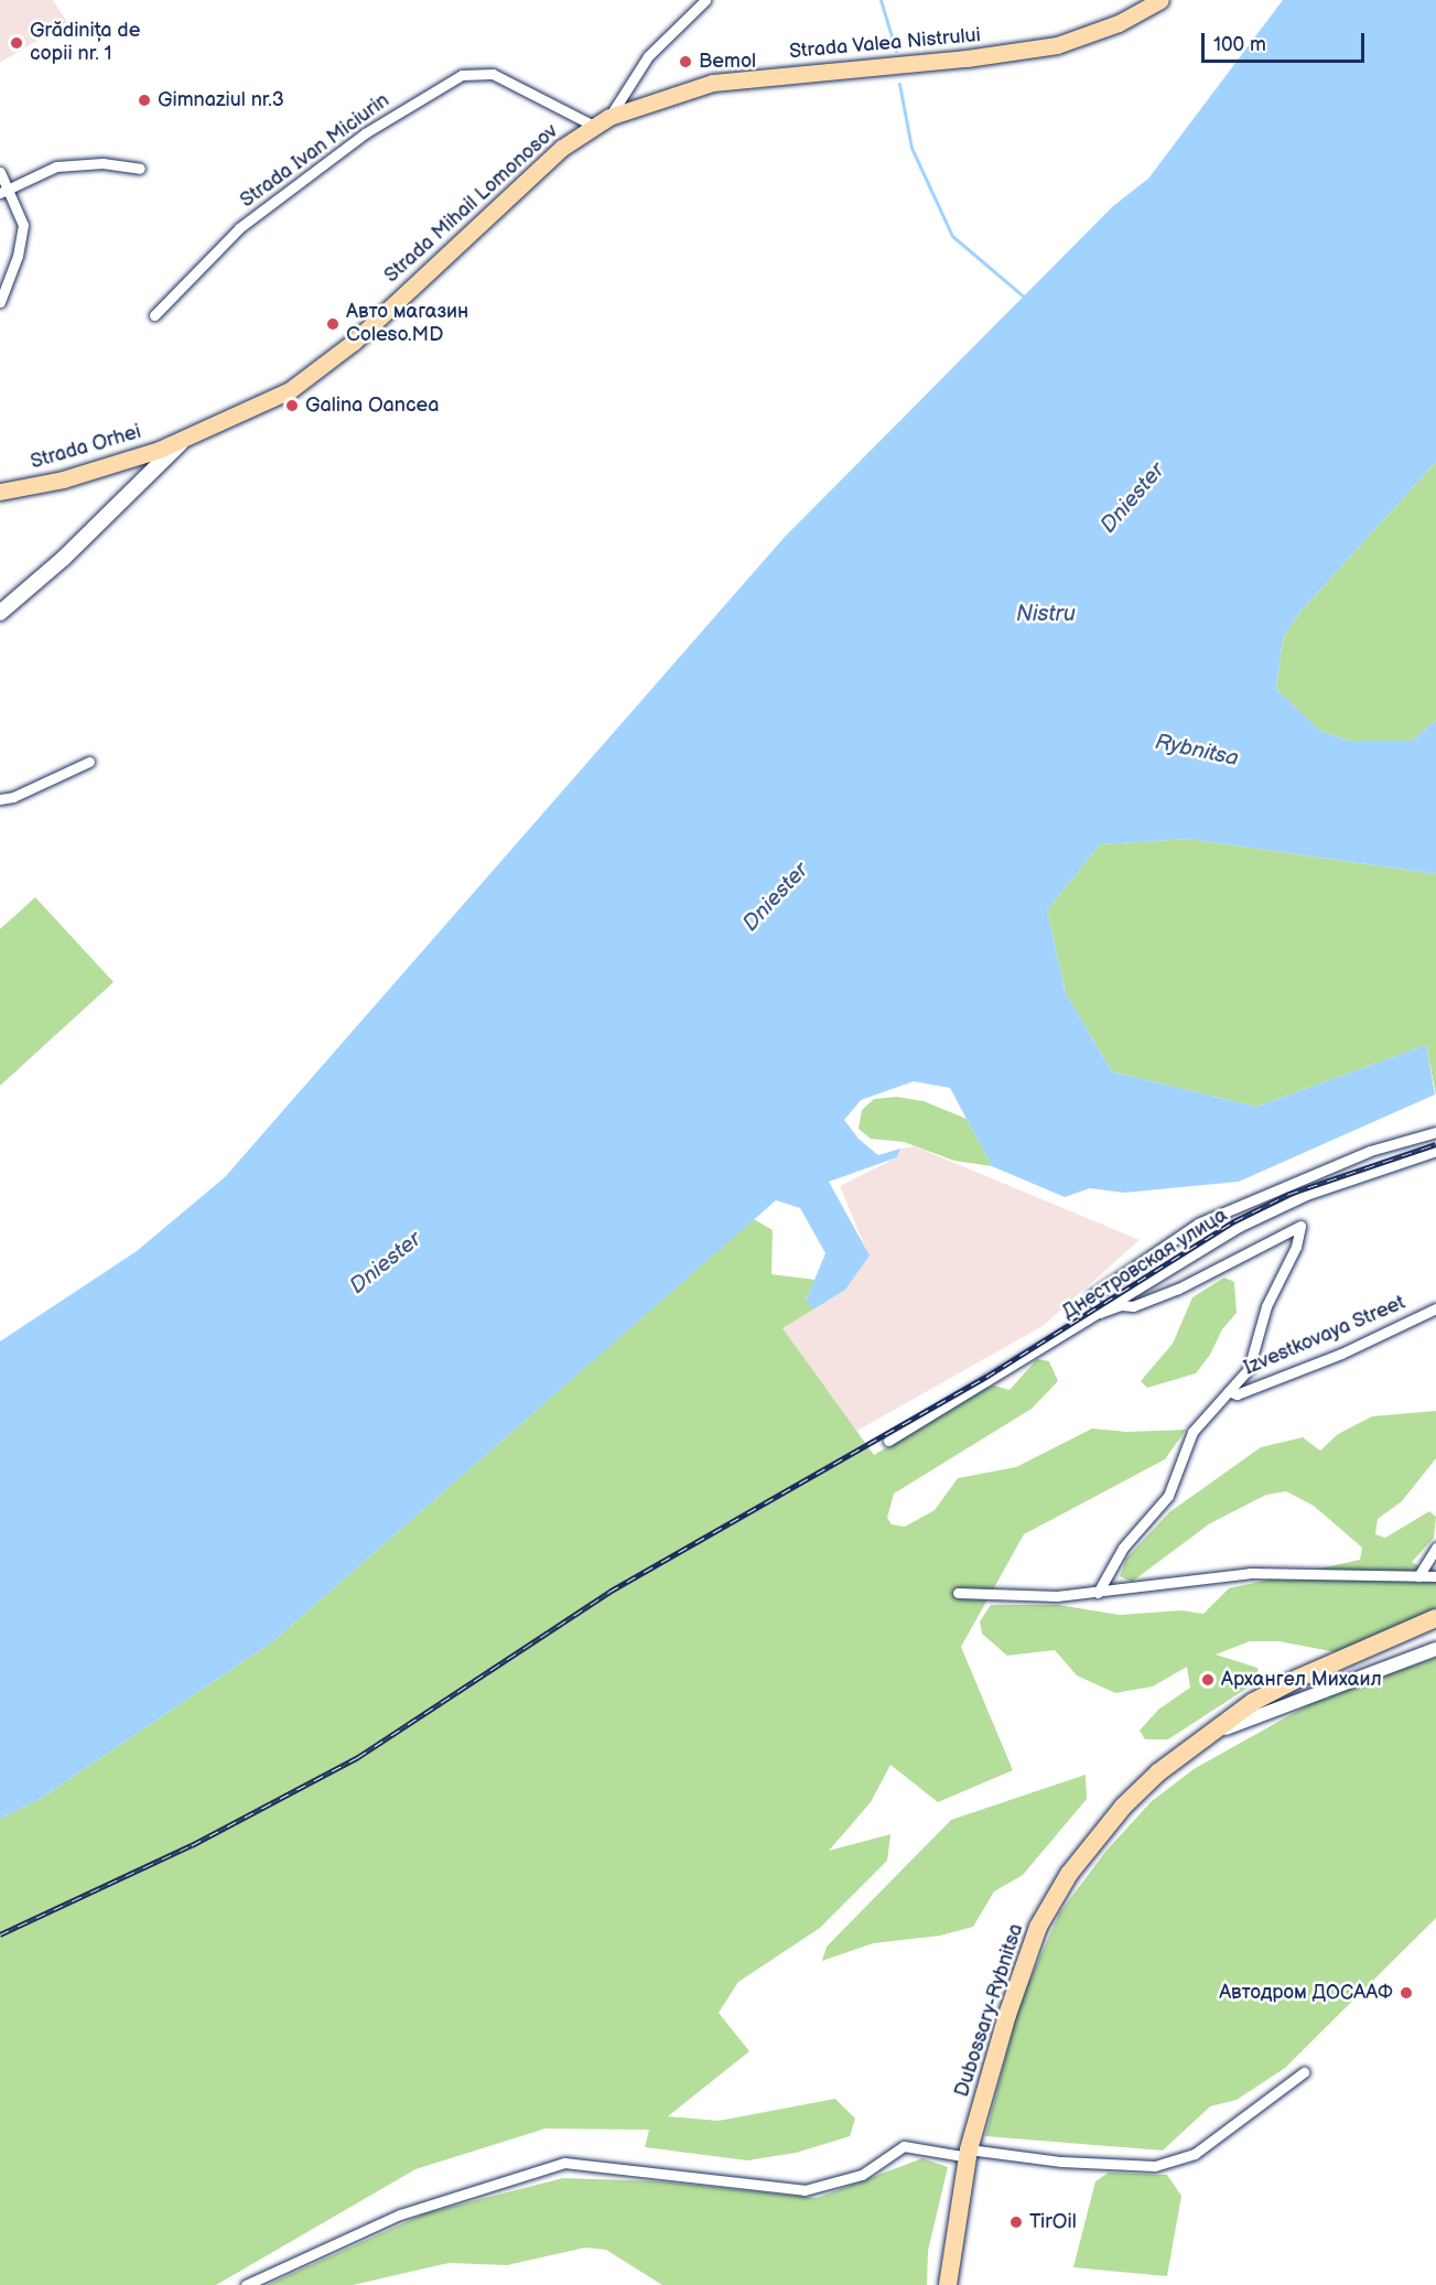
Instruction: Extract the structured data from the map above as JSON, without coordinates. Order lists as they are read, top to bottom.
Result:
{
  "streets": {
    "highway": ["Dubossary-Rybnitsa"],
    "main road": ["Strada Valea Nistrului", "Strada Mihail Lomonosov", "Strada Orhei"],
    "street": ["Strada Ivan Miciurin", "Днестровская улица", "Izvestkovaya Street"]
  },
  "crossings": [
    ["Strada Valea Nistrului", "Strada Mihail Lomonosov"],
    ["Strada Ivan Miciurin", "Strada Mihail Lomonosov"],
    ["Strada Mihail Lomonosov", "Strada Orhei"],
    ["Днестровская улица", "Izvestkovaya Street"]
  ],
  "water": ["Dniester", "Nistru", "Rybnitsa"],
  "places": [
    "Grădinița de copii nr. 1",
    "Bemol",
    "Gimnaziul nr.3",
    "Aвто магазин Coleso.MD",
    "Galina Oancea",
    "Архангел Михаил",
    "Автодром ДОСААФ",
    "TirOil"
  ],
  "scale_bar": "100 m"
}
